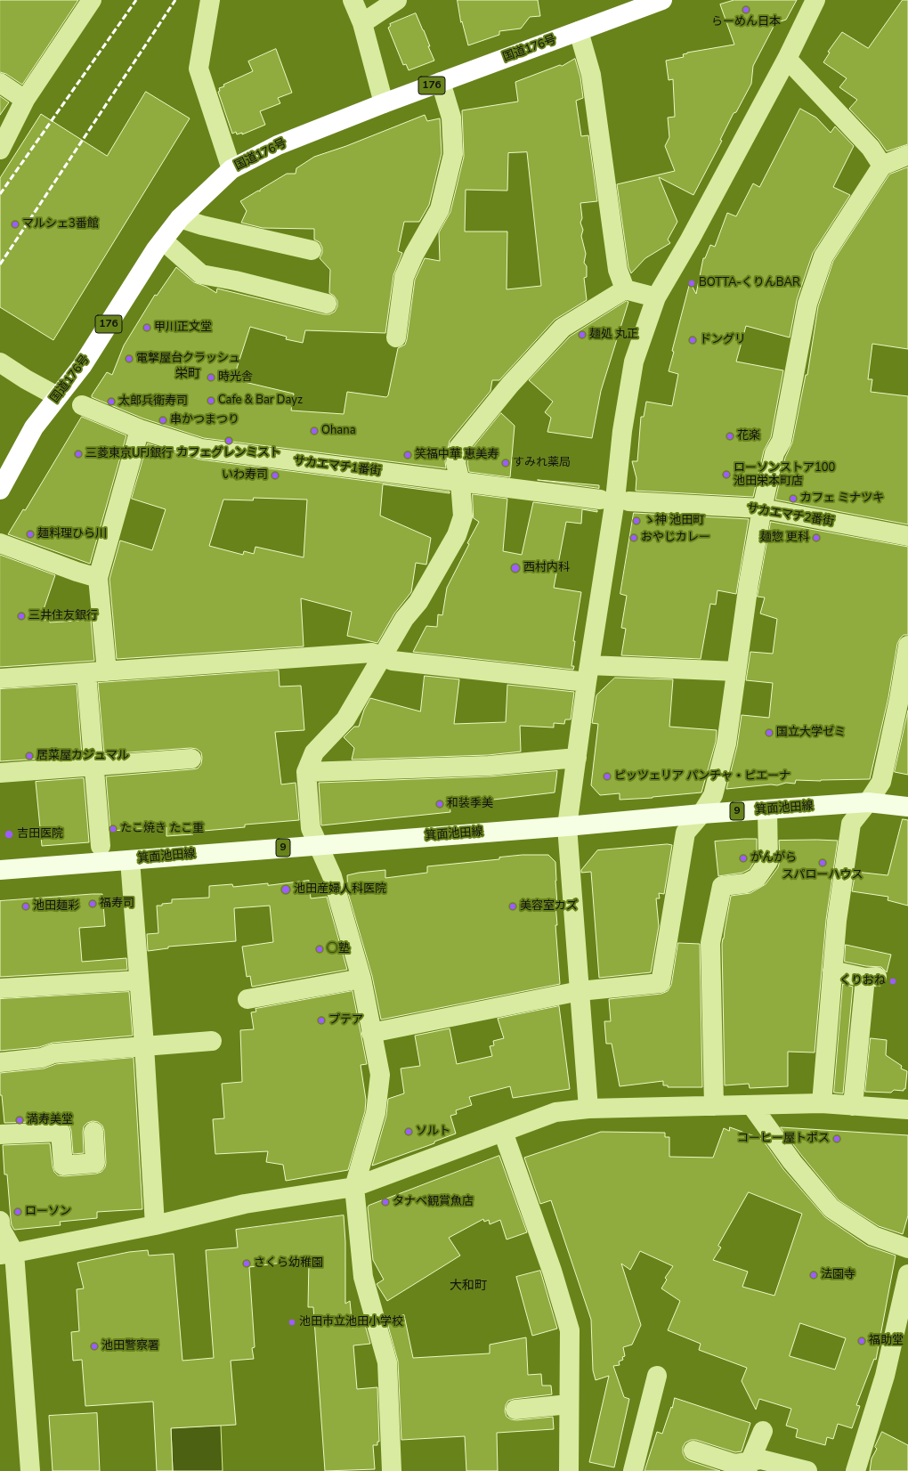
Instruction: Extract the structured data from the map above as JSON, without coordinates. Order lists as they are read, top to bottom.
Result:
{
  "streets": {
    "highway": ["国道176号", "176"],
    "main road": ["箕面池田線", "9"],
    "street": ["サカエマチ1番街", "サカエマチ2番街"]
  },
  "districts": ["栄町", "大和町"],
  "places": [
    "らーめん日本",
    "マルシェ3番館",
    "BOTTA-くりんBAR",
    "甲川正文堂",
    "麺処 丸正",
    "ドングリ",
    "電撃屋台クラッシュ",
    "時光舎",
    "Cafe & Bar Dayz",
    "太郎兵衛寿司",
    "串かつまつり",
    "Ohana",
    "花楽",
    "カフェグレンミスト",
    "三菱東京UFJ銀行",
    "笑福中華 恵美寿",
    "すみれ薬局",
    "ローソンストア100 池田栄本町店",
    "いわ寿司",
    "カフェ ミナツキ",
    "ゝ神 池田町",
    "麺料理ひら川",
    "おやじカレー",
    "麺惣 更科",
    "西村内科",
    "三井住友銀行",
    "国立大学ゼミ",
    "居菜屋カジュマル",
    "ピッツェリア パンチャ・ピエーナ",
    "和装季美",
    "たこ焼き たこ重",
    "吉田医院",
    "がんがら",
    "スパローハウス",
    "池田産婦人科医院",
    "福寿司",
    "池田麺彩",
    "美容室カズ",
    "○塾",
    "くりおね",
    "プテア",
    "満寿美堂",
    "ソルト",
    "コーヒー屋トポス",
    "タナベ観賞魚店",
    "ローソン",
    "さくら幼稚園",
    "法園寺",
    "池田市立池田小学校",
    "福助堂",
    "池田警察署"
  ]
}
